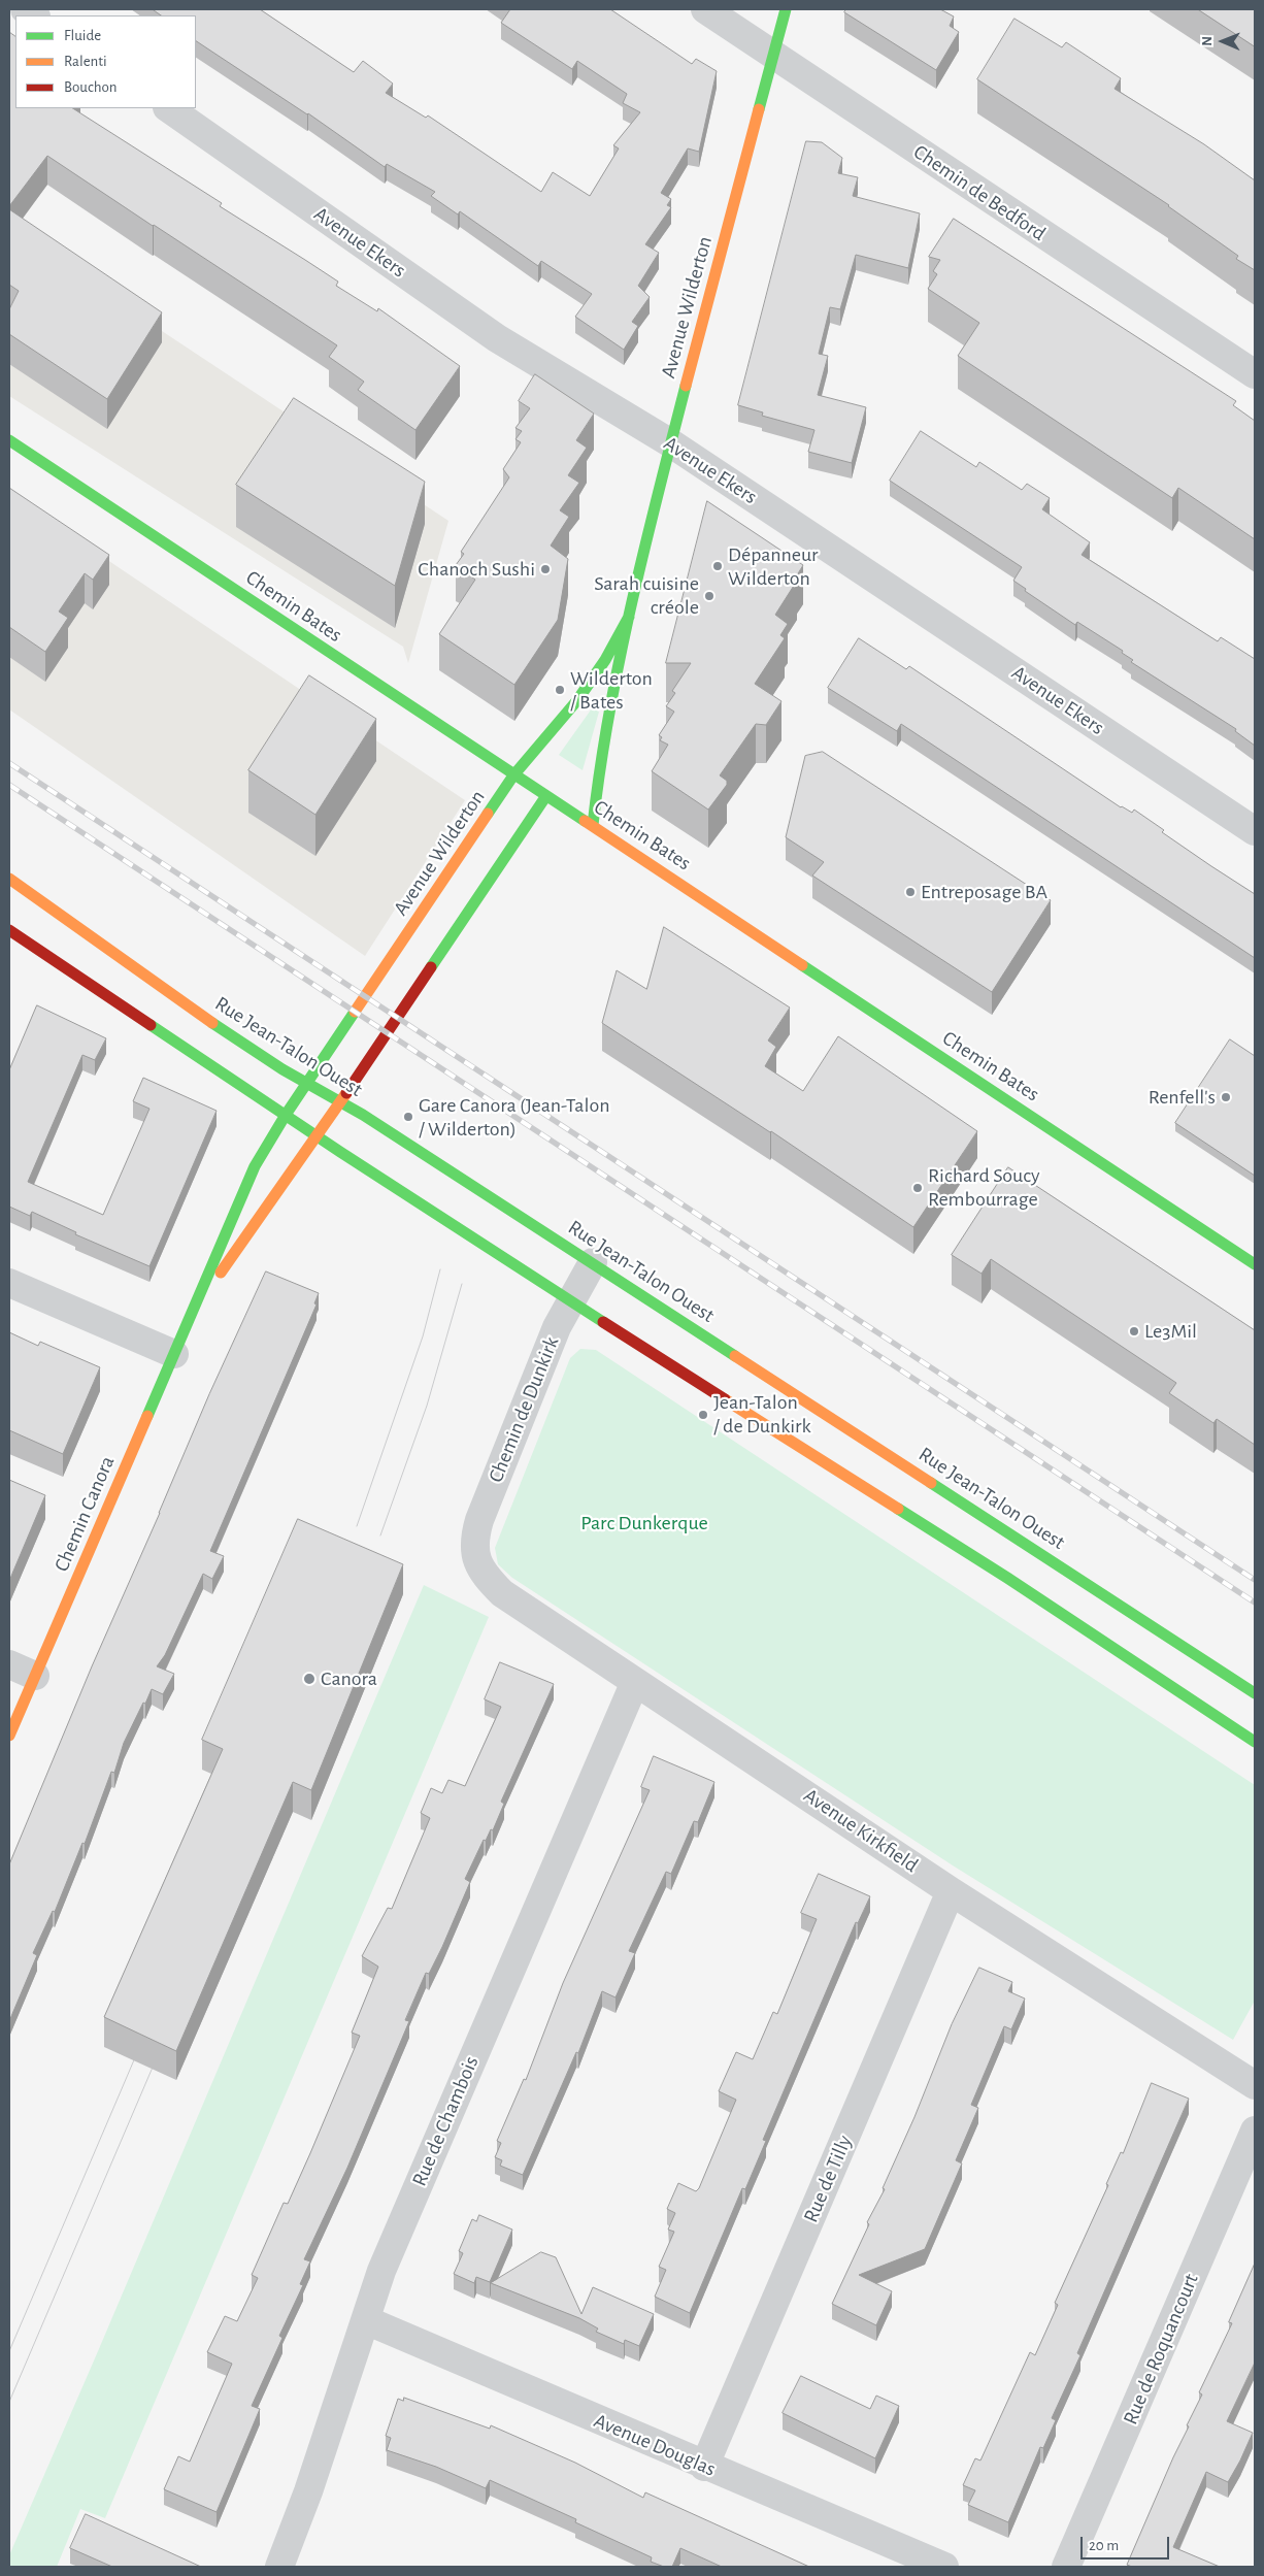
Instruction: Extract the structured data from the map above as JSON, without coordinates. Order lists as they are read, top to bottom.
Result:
{
  "streets": {
    "street": [
      "Chemin de Bedford",
      "Avenue Ekers",
      "Avenue Wilderton",
      "Chemin Bates",
      "Rue Jean-Talon Ouest",
      "Chemin de Dunkirk",
      "Chemin Canora",
      "Avenue Kirkfield",
      "Rue de Chambois",
      "Rue de Tilly",
      "Rue de Roquancourt",
      "Avenue Douglas"
    ]
  },
  "crossings": [
    ["Chemin de Bedford", "Avenue Wilderton"],
    ["Avenue Ekers", "Avenue Wilderton"],
    ["Avenue Wilderton", "Chemin Bates"],
    ["Avenue Wilderton", "Rue Jean-Talon Ouest"],
    ["Avenue Wilderton", "Chemin Canora"],
    ["Rue Jean-Talon Ouest", "Chemin de Dunkirk"],
    ["Chemin de Dunkirk", "Avenue Kirkfield"],
    ["Avenue Kirkfield", "Rue de Chambois"],
    ["Avenue Kirkfield", "Rue de Tilly"],
    ["Rue de Chambois", "Avenue Douglas"],
    ["Rue de Tilly", "Avenue Douglas"]
  ],
  "parks": ["Parc Dunkerque"],
  "places": [
    "Dépanneur Wilderton",
    "Chanoch Sushi",
    "Sarah cuisine créole",
    "Wilderton / Bates",
    "Entreposage BA",
    "Renfell's",
    "Gare Canora (Jean-Talon / Wilderton)",
    "Richard Soucy Rembourrage",
    "Le3Mil",
    "Jean-Talon / de Dunkirk",
    "Canora"
  ],
  "legend": ["Fluide", "Ralenti", "Bouchon"],
  "scale_bar": "20 m",
  "north": "left"
}
